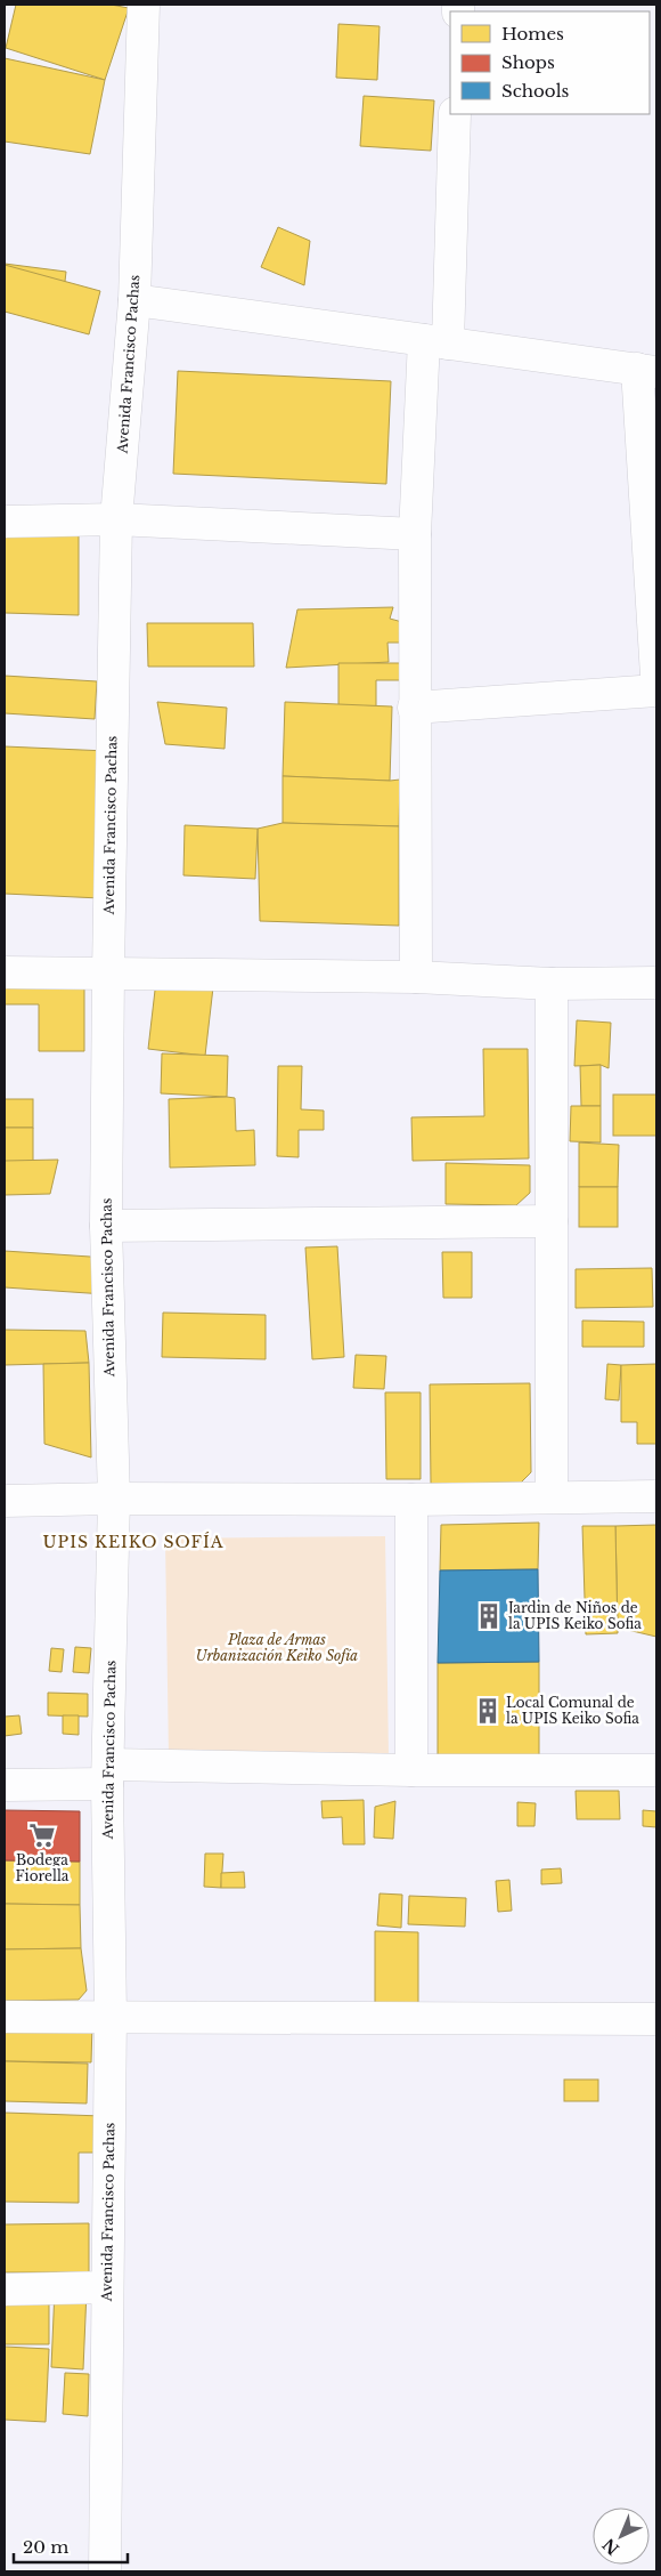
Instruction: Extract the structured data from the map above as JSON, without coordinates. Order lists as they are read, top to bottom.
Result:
{
  "streets": {
    "street": ["Avenida Francisco Pachas"]
  },
  "districts": ["UPIS KEIKO SOFÍA"],
  "parks": ["Plaza de Armas Urbanización Keiko Sofía"],
  "places": {
    "building": ["Jardin de Niños de la UPIS Keiko Sofia", "Local Comunal de la UPIS Keiko Sofia"],
    "supermarket": ["Bodega Fiorella"]
  },
  "legend": ["Homes", "Shops", "Schools"],
  "scale_bar": "20 m",
  "north": "bottom left"
}
